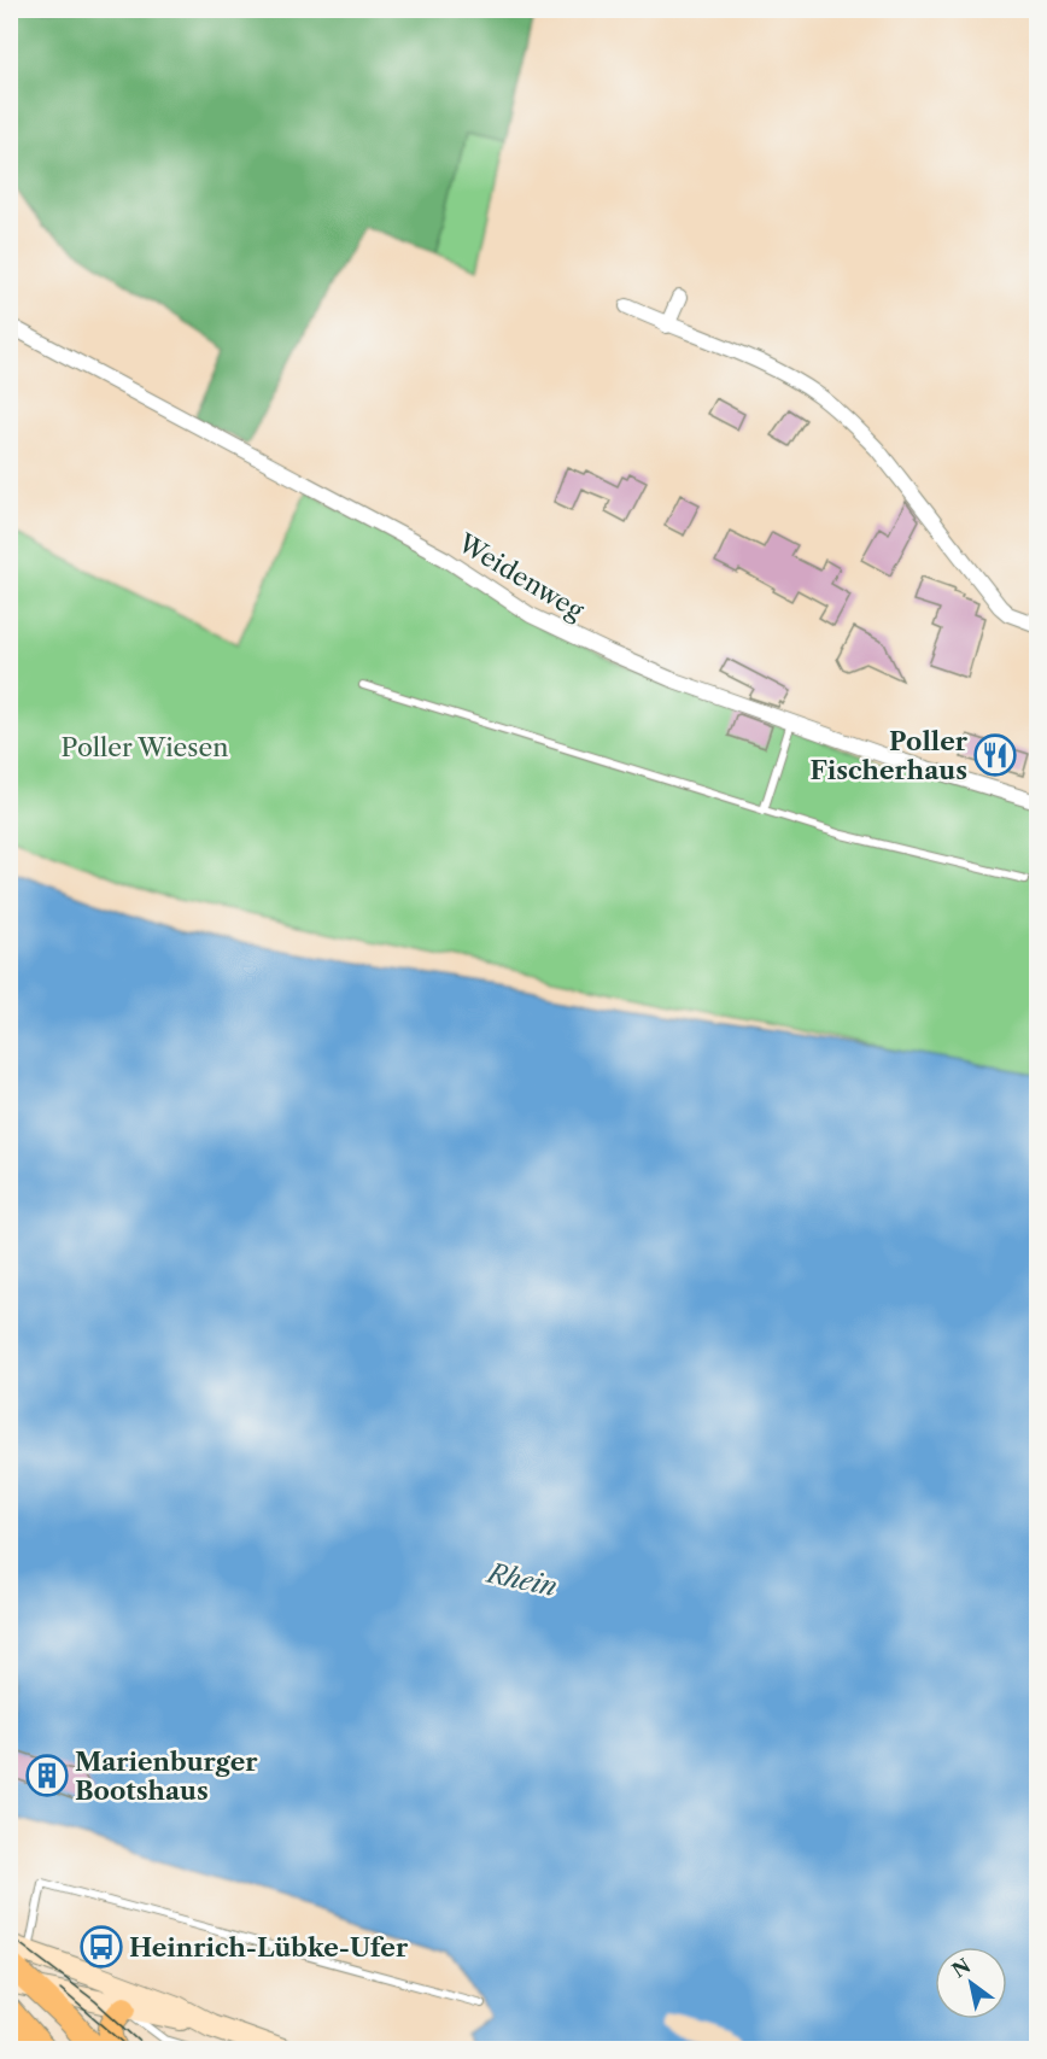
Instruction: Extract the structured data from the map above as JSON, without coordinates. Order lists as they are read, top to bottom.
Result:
{
  "streets": {
    "street": ["Weidenweg"]
  },
  "water": ["Rhein"],
  "parks": ["Poller Wiesen"],
  "places": {
    "restaurant": ["Poller Fischerhaus"],
    "building": ["Marienburger Bootshaus"],
    "bus stop": ["Heinrich-Lübke-Ufer"]
  },
  "north": "top left"
}
